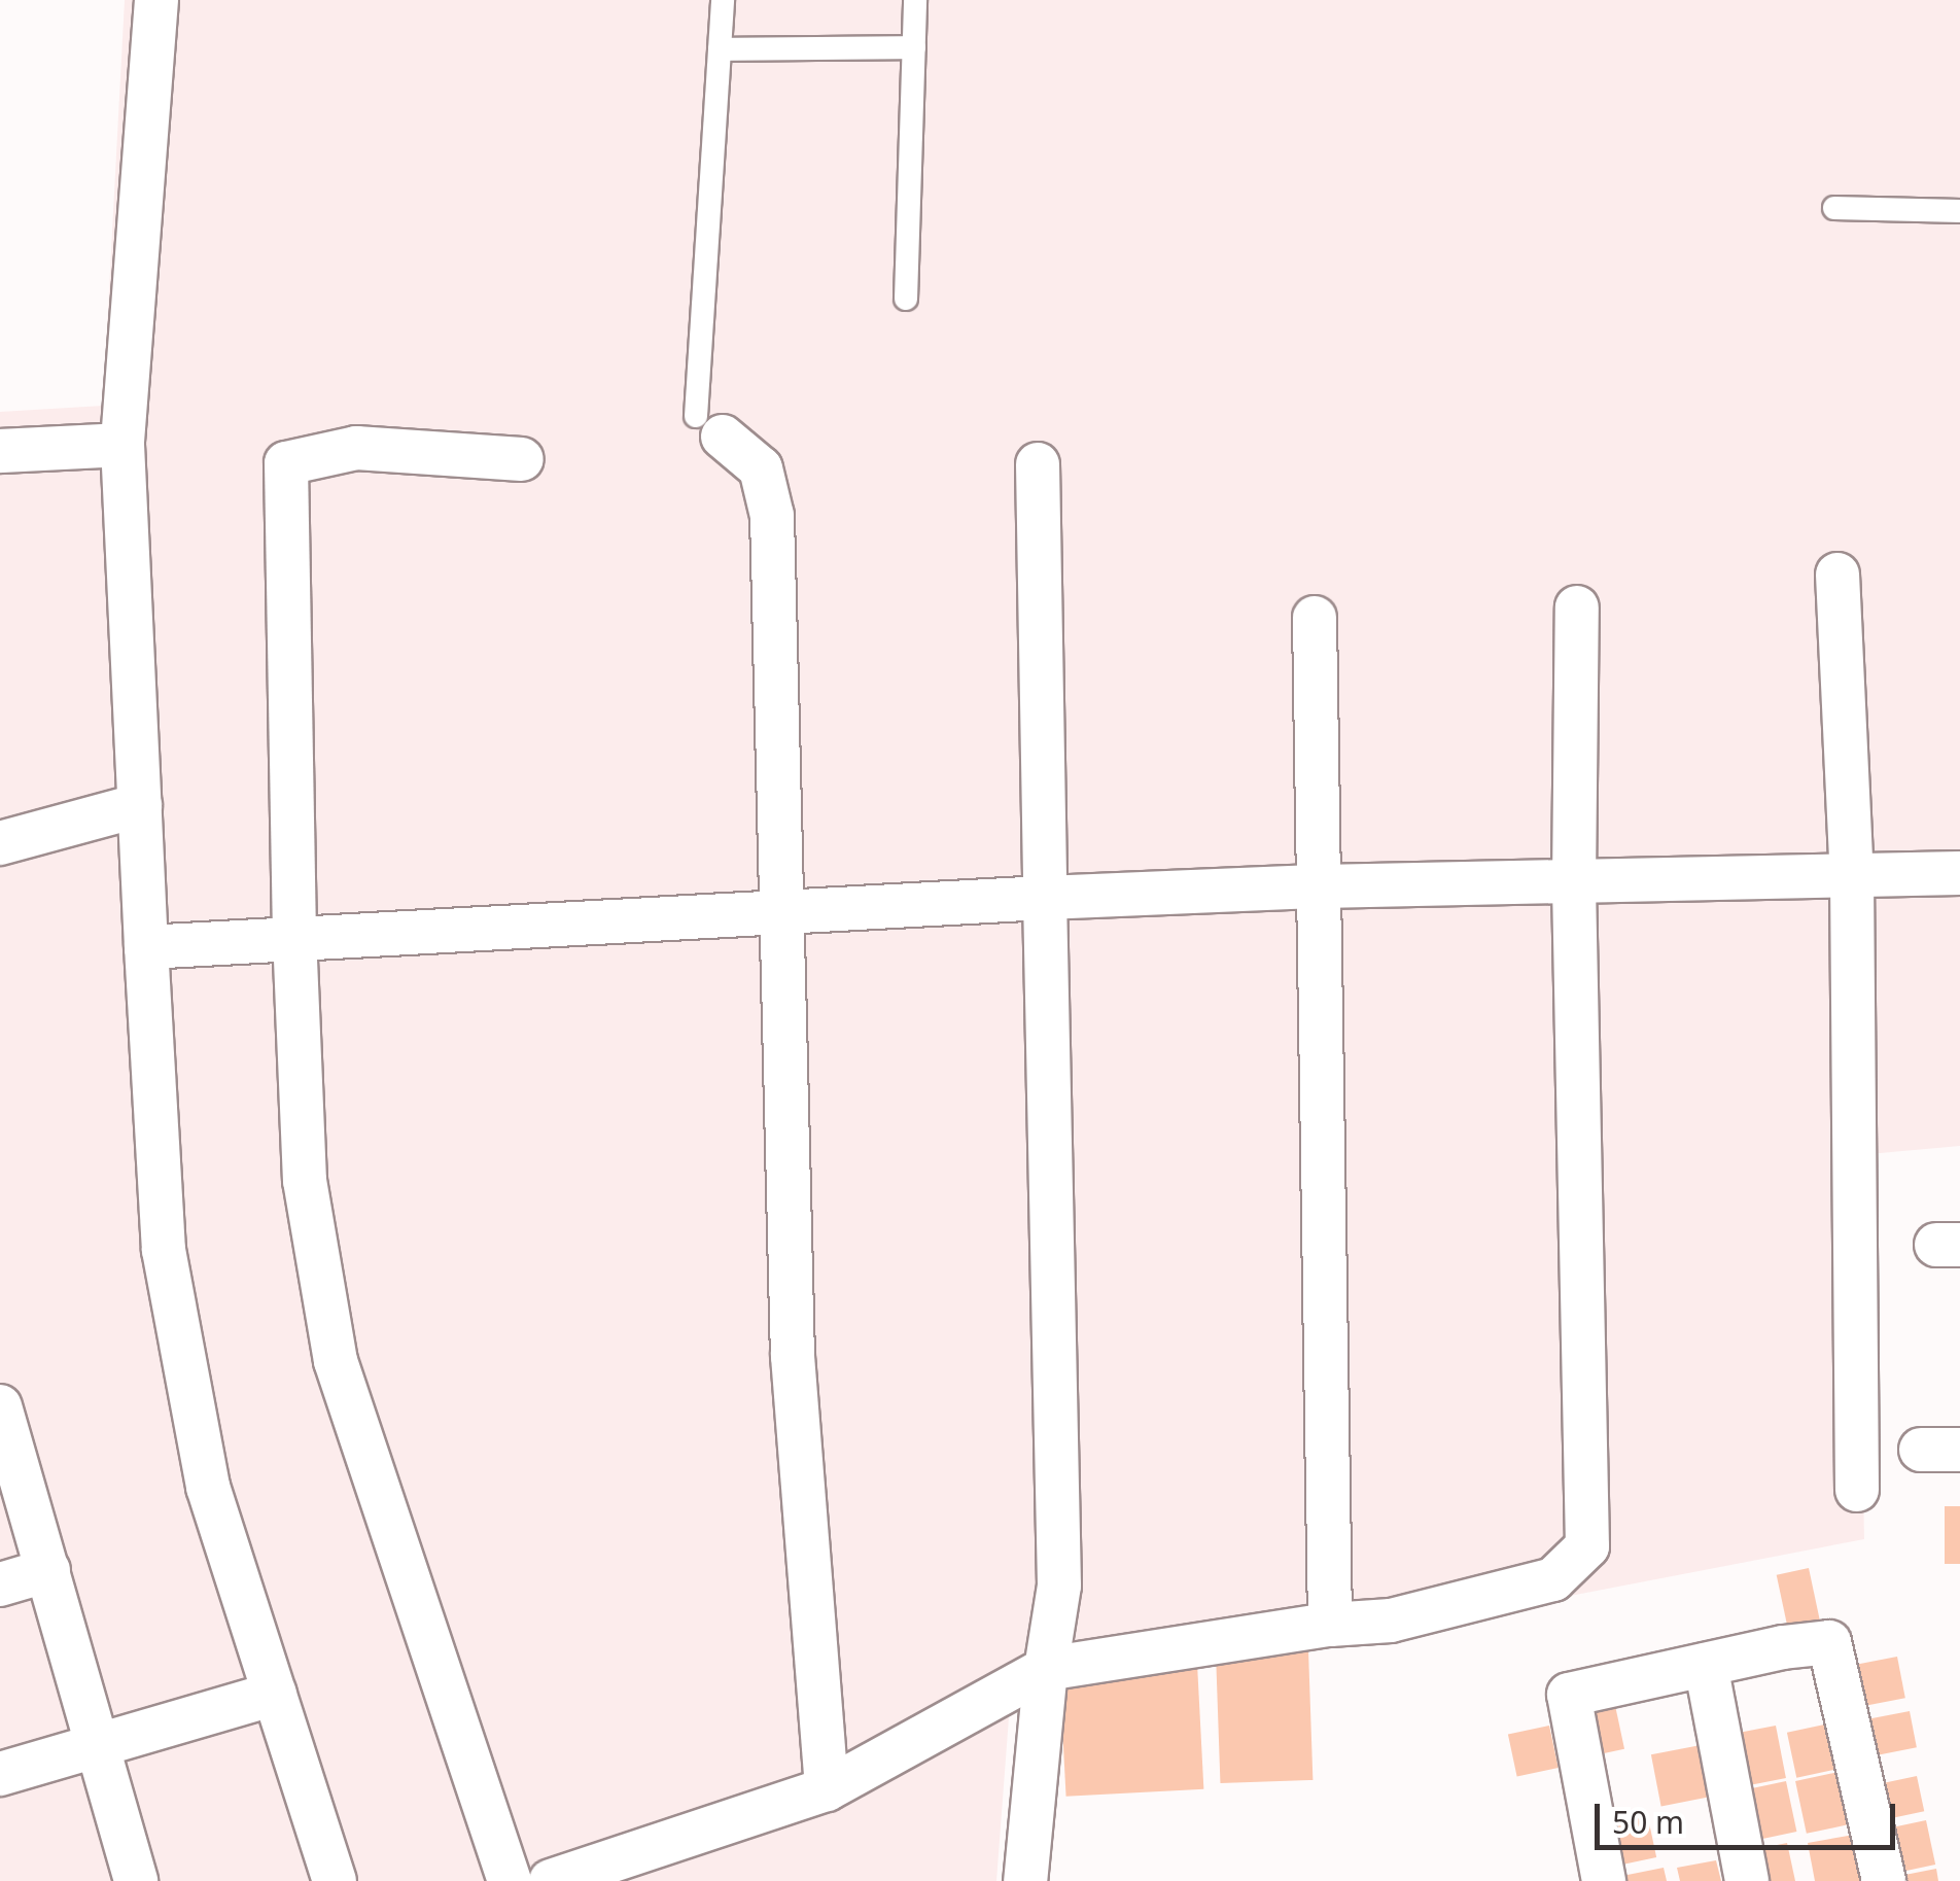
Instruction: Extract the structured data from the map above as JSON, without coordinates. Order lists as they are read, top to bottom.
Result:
{
  "scale_bar": "50 m"
}
